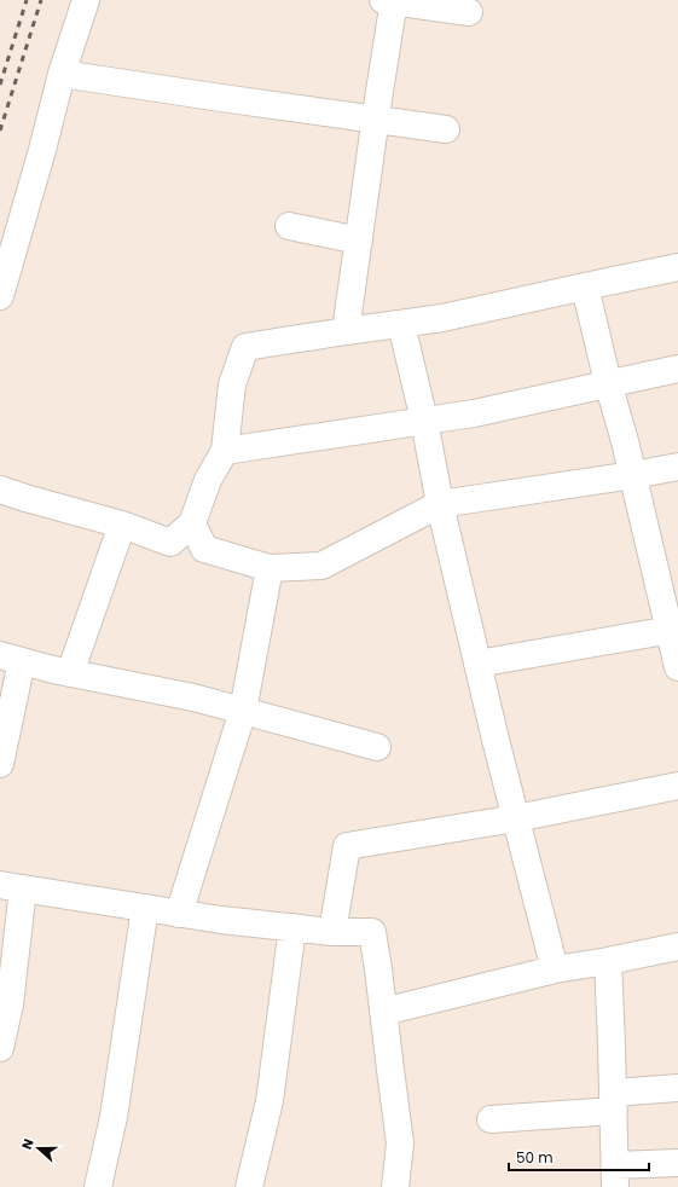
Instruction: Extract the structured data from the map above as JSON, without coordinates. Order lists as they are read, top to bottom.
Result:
{
  "scale_bar": "50 m",
  "north": "left"
}
